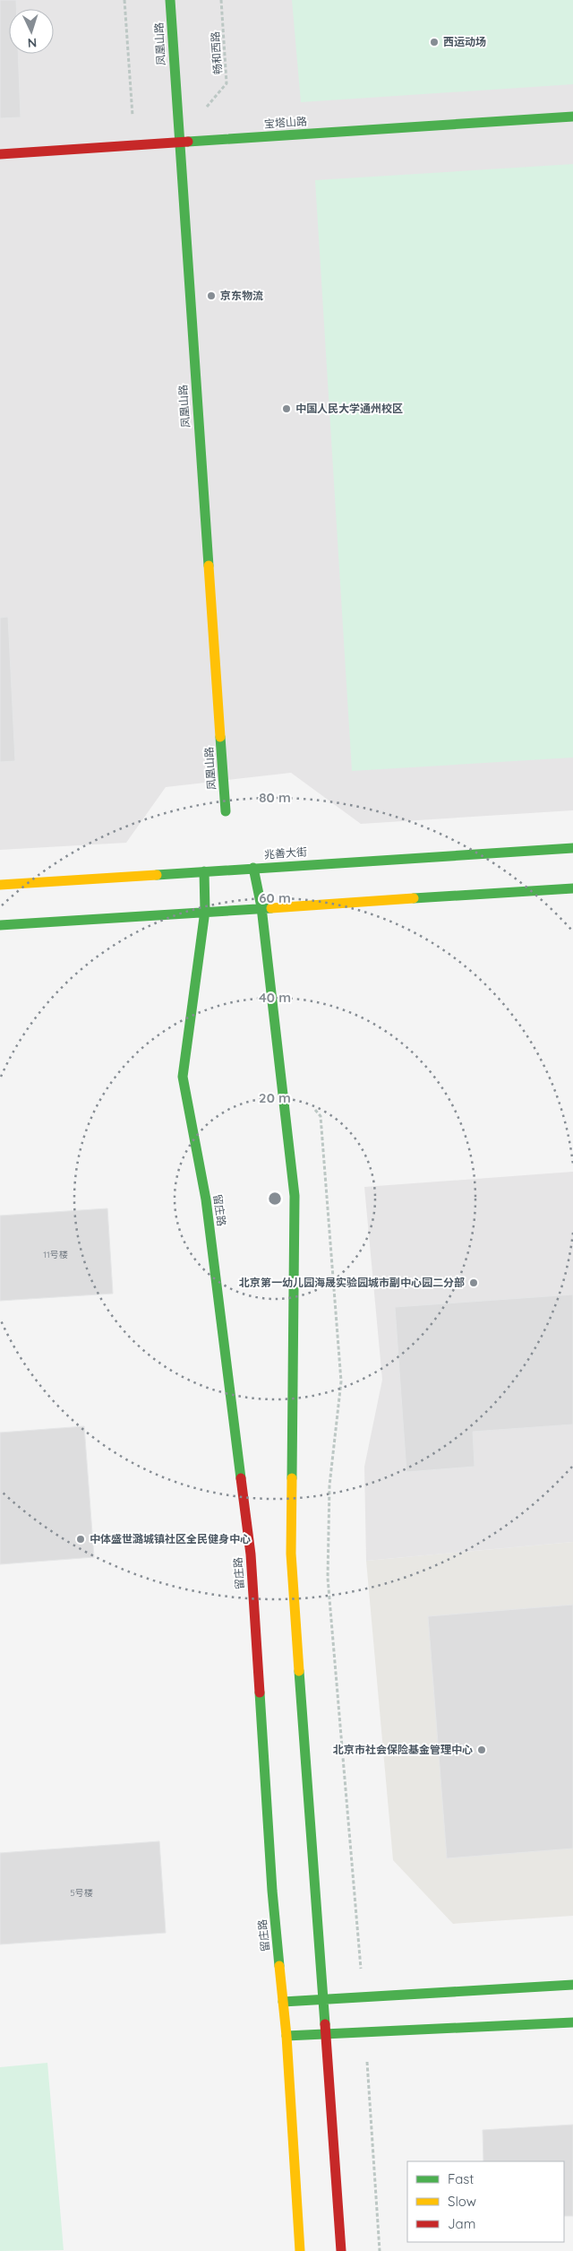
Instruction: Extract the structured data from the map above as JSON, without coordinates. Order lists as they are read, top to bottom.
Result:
{
  "streets": {
    "main road": [
      "凤凰山路",
      "宝塔山路",
      "兆善大街",
      "留庄路"
    ],
    "path": ["畅和西路"]
  },
  "crossings": [
    ["凤凰山路", "宝塔山路"],
    ["兆善大街", "留庄路"]
  ],
  "places": [
    "西运动场",
    "京东物流",
    "中国人民大学通州校区",
    "北京第一幼儿园海晟实验园城市副中心园二分部",
    "中体盛世潞城镇社区全民健身中心",
    "北京市社会保险基金管理中心"
  ],
  "house_numbers": ["11号楼", "5号楼"],
  "legend": ["Fast", "Slow", "Jam"],
  "north": "bottom",
  "rings": [
    "80 m",
    "60 m",
    "40 m",
    "20 m"
  ]
}
